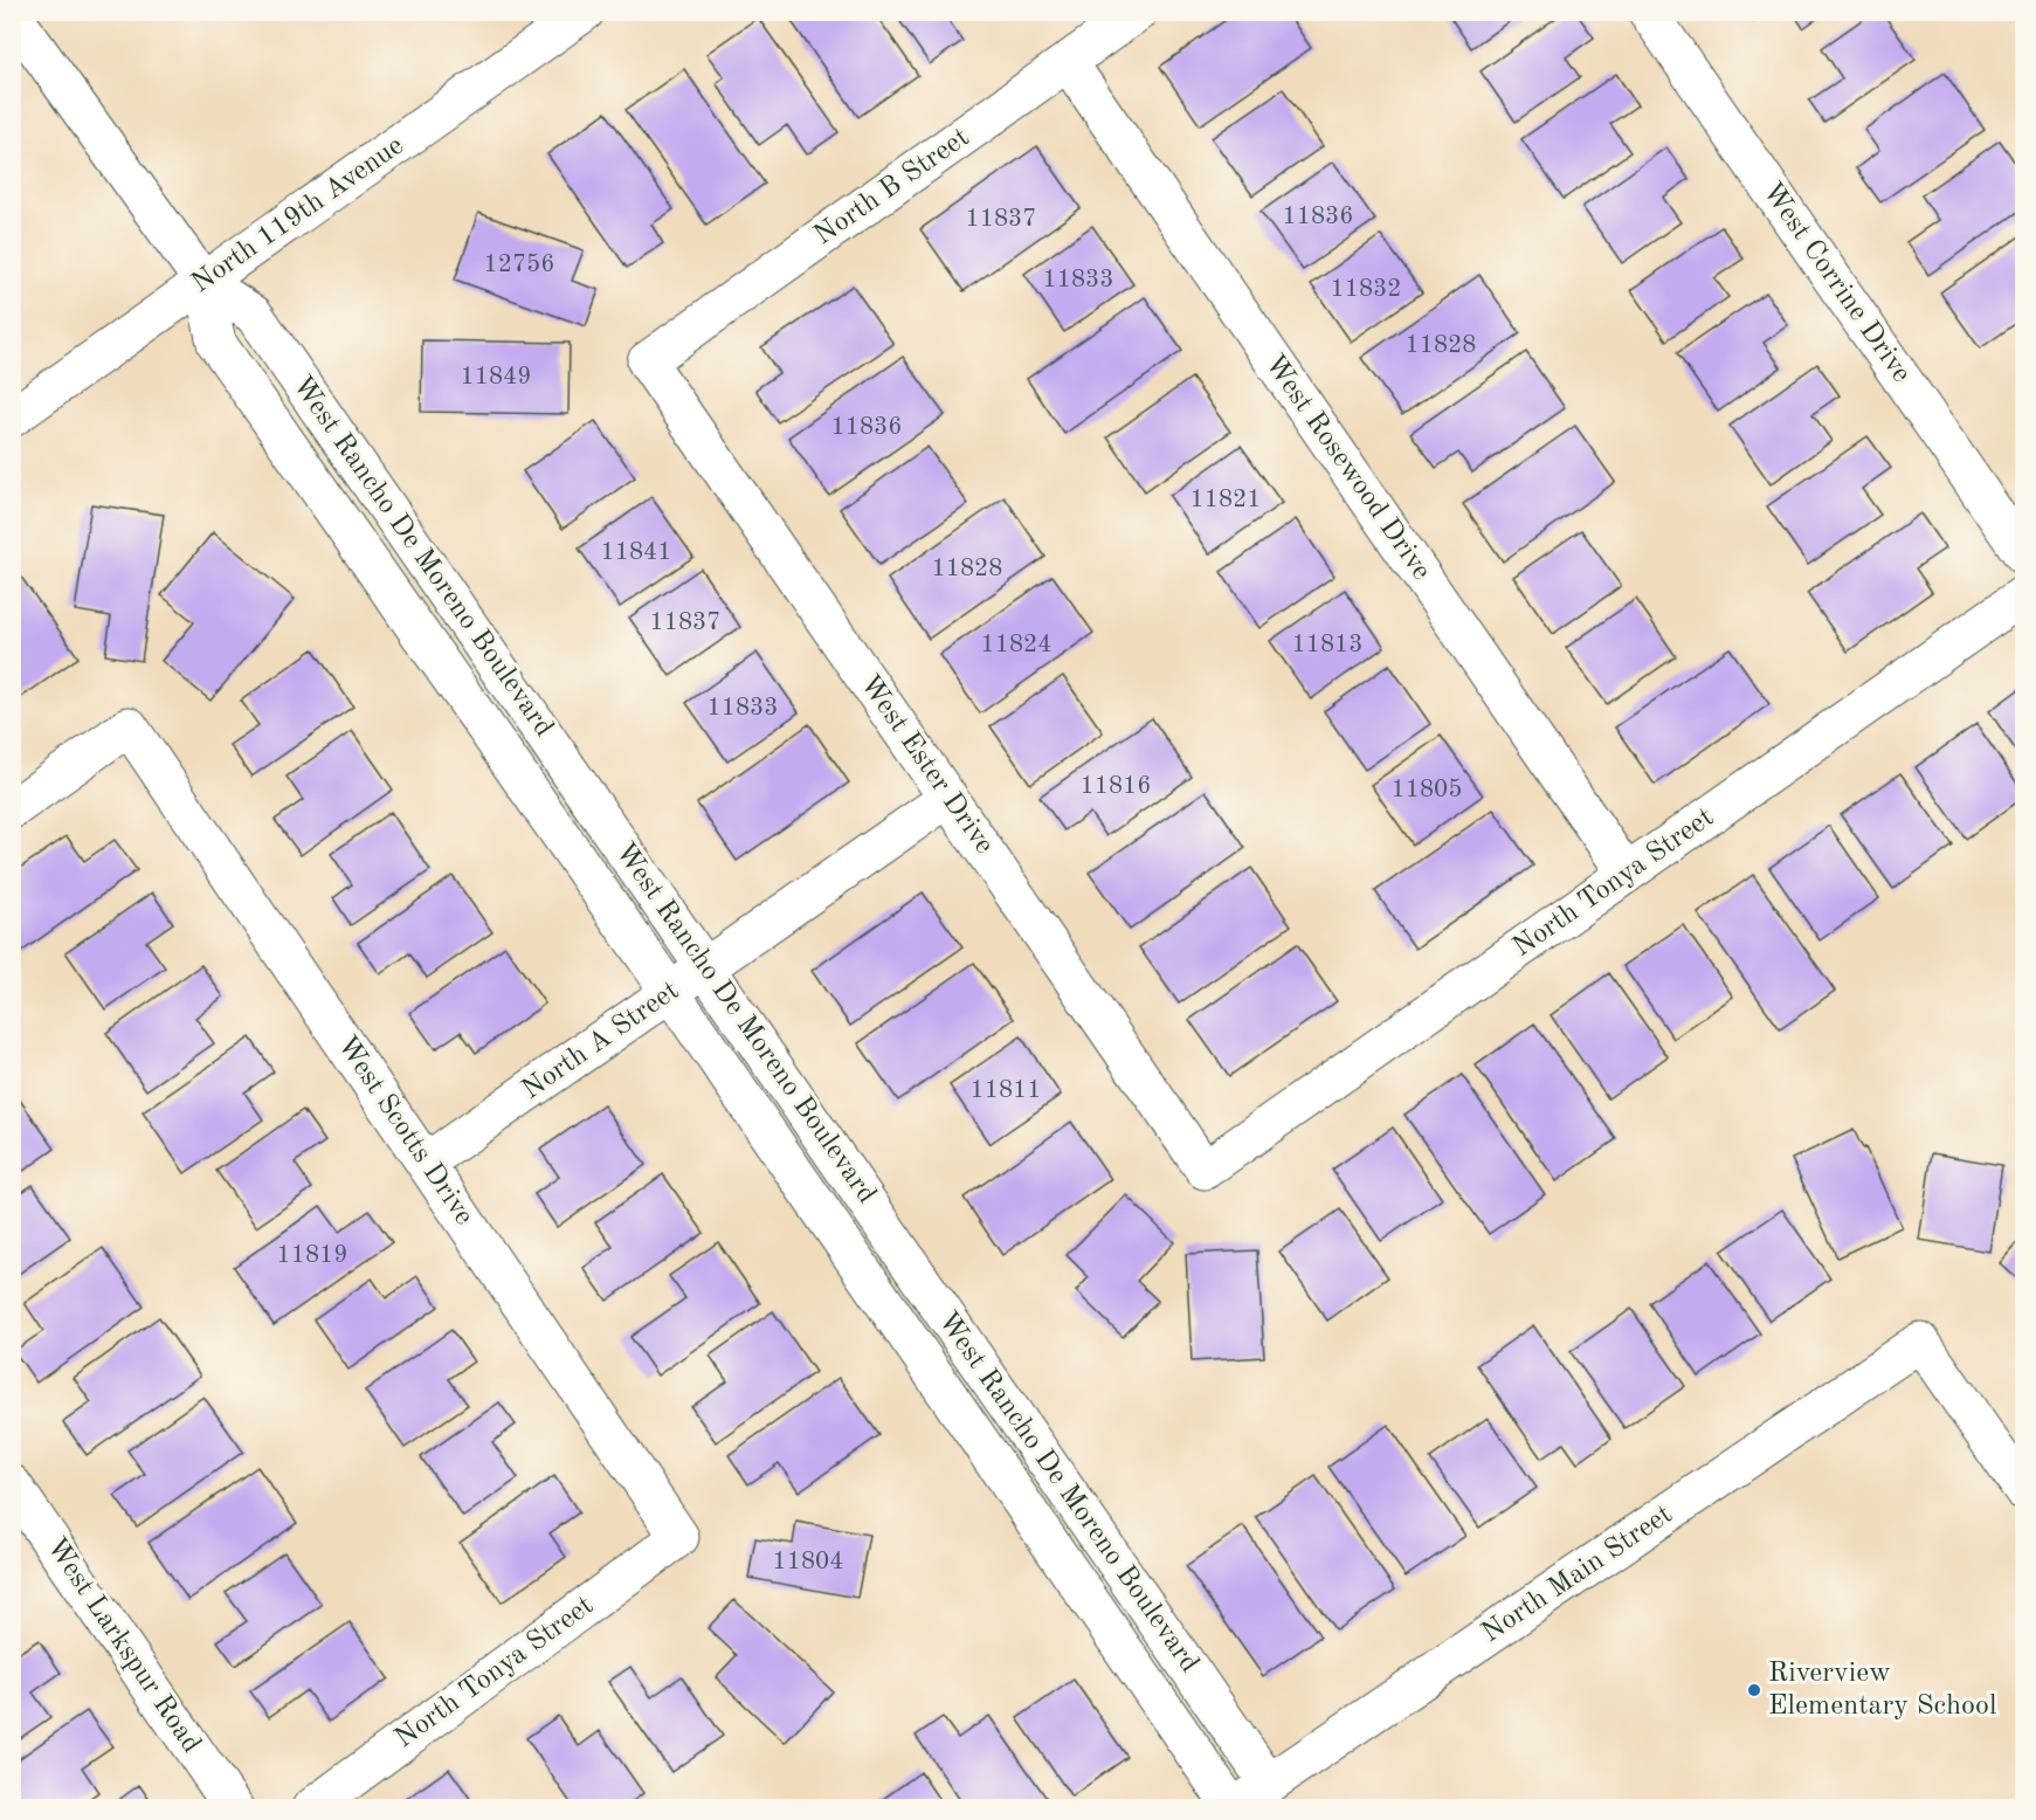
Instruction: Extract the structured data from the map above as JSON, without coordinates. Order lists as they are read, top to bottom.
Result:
{
  "streets": {
    "street": [
      "North B Street",
      "North 119th Avenue",
      "West Corrine Drive",
      "West Rosewood Drive",
      "West Rancho De Moreno Boulevard",
      "West Ester Drive",
      "North Tonya Street",
      "North A Street",
      "West Scotts Drive",
      "North Main Street",
      "West Larkspur Road"
    ]
  },
  "crossings": [
    ["North B Street", "West Rosewood Drive"],
    ["North B Street", "West Ester Drive"],
    ["North 119th Avenue", "West Rancho De Moreno Boulevard"],
    ["West Rosewood Drive", "North Tonya Street"],
    ["West Rancho De Moreno Boulevard", "North A Street"],
    ["West Rancho De Moreno Boulevard", "North Main Street"],
    ["West Ester Drive", "North Tonya Street"],
    ["West Ester Drive", "North A Street"],
    ["North Tonya Street", "West Scotts Drive"],
    ["North A Street", "West Scotts Drive"]
  ],
  "places": ["Riverview Elementary School"],
  "house_numbers": [
    "11836",
    "11837",
    "12756",
    "11833",
    "11832",
    "11828",
    "11849",
    "11836",
    "11821",
    "11841",
    "11828",
    "11837",
    "11824",
    "11813",
    "11833",
    "11816",
    "11805",
    "11811",
    "11819",
    "11804"
  ]
}
